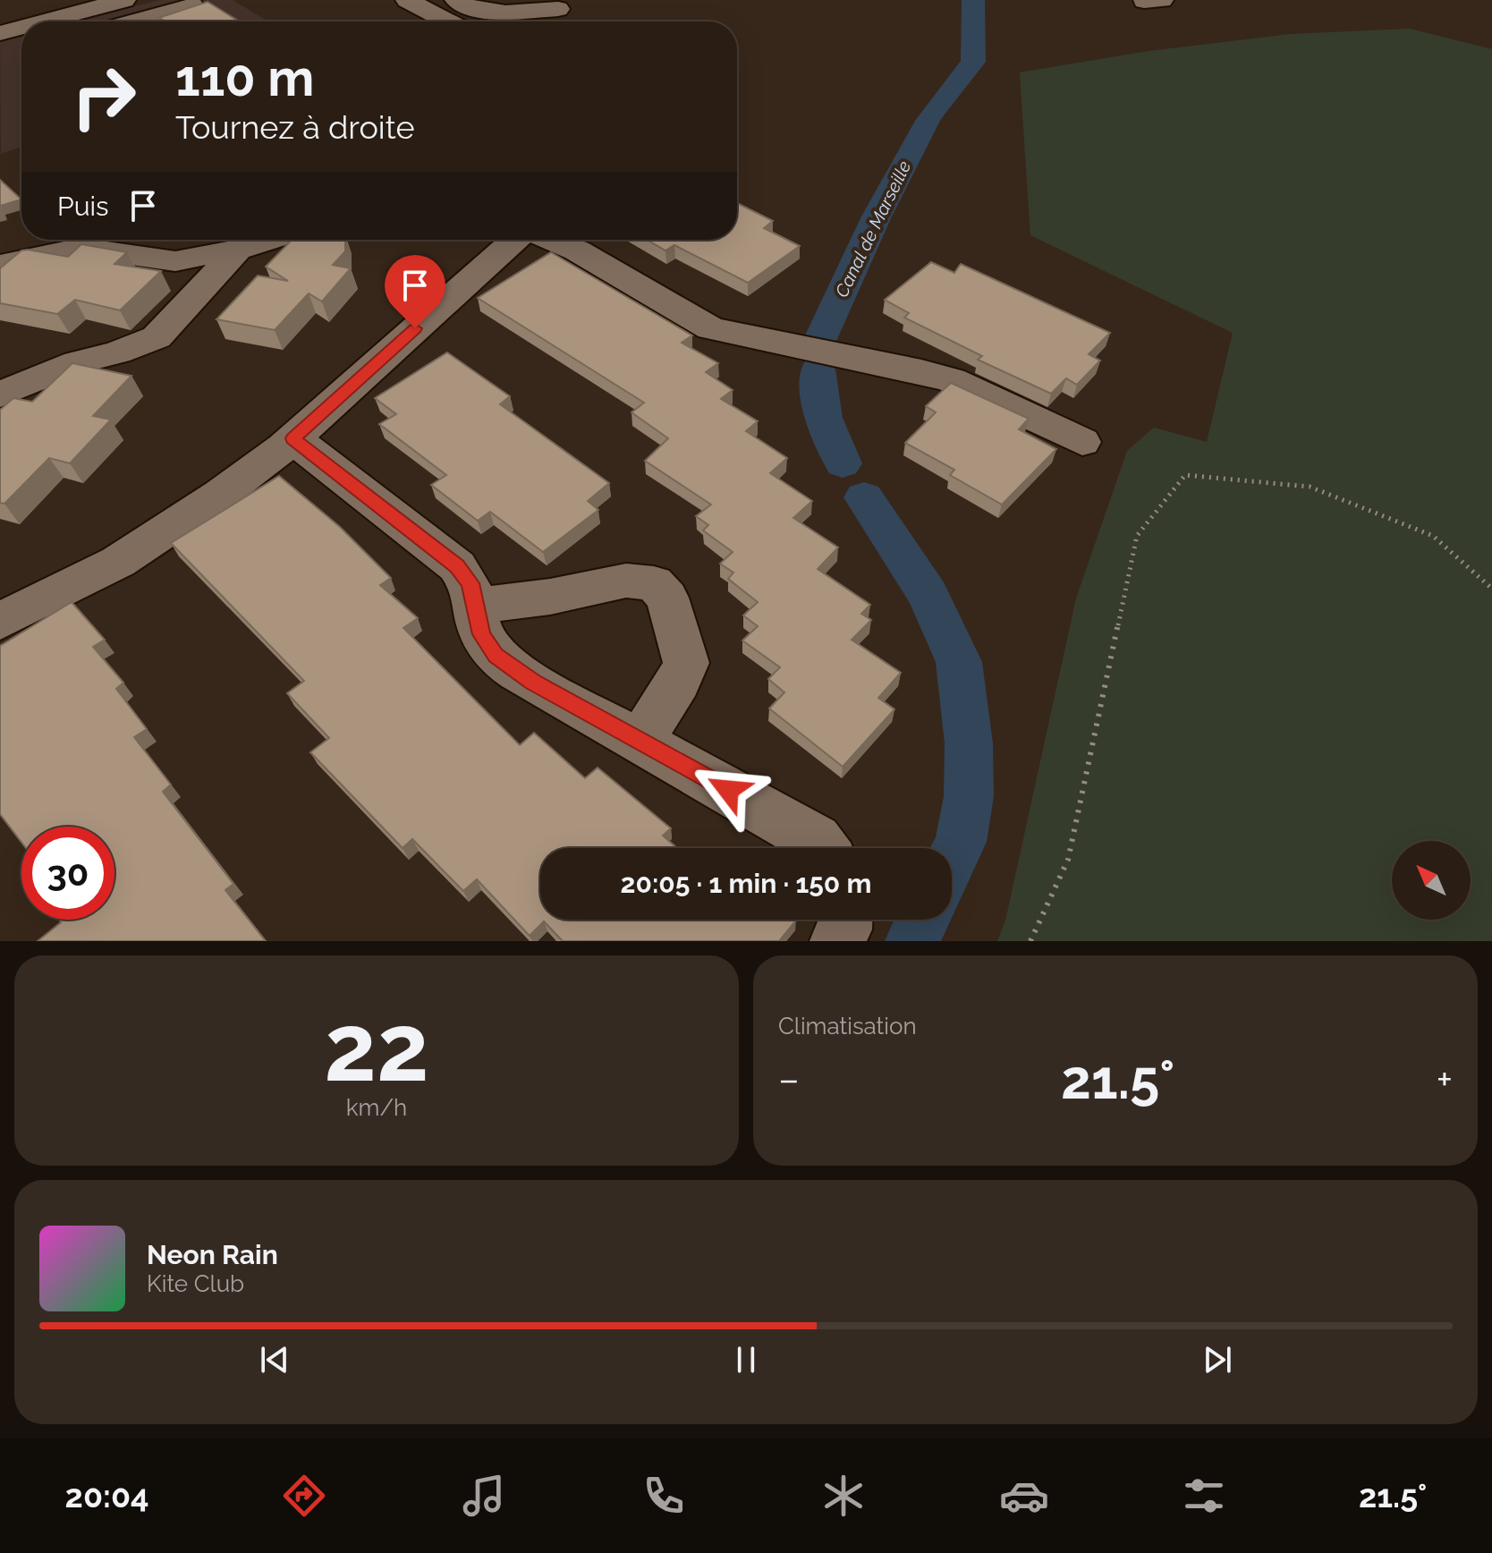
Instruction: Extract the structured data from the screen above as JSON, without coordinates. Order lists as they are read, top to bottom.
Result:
{
  "water": ["Canal de Marseille"],
  "north": "top left",
  "page": {
    "turn": ["110 m", "Tournez à droite"],
    "then": "Puis",
    "limit": "30",
    "trip": "20:05 · 1 min · 150 m",
    "tile": [
      ["22", "km/h"],
      "Climatisation"
    ],
    "heat": ["−", "21.5°", "+"],
    "song": ["Neon Rain", "Kite Club"],
    "tabs": ["20:04", "21.5°"]
  }
}
